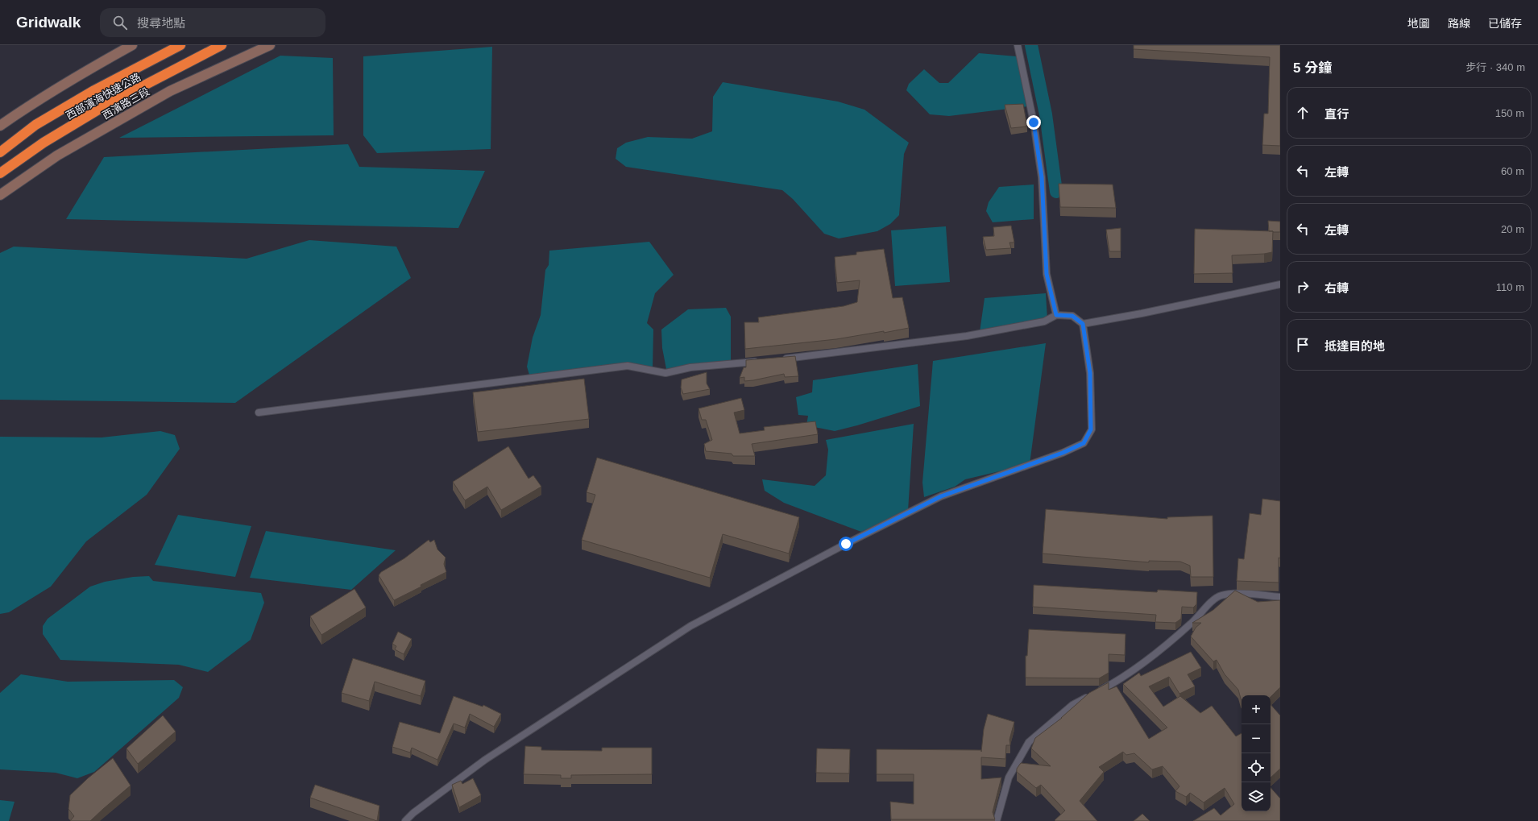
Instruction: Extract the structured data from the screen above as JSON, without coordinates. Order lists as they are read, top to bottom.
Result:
{
  "streets": {
    "highway": ["西部濱海快速公路"],
    "street": ["西濱路三段"]
  },
  "page": {
    "header": "Gridwalk",
    "search": "搜尋地點",
    "nav": ["地圖", "路線", "已儲存"],
    "heading": ["5 分鐘", "步行 · 340 m"],
    "list": [
      ["直行", "150 m"],
      ["左轉", "60 m"],
      ["左轉", "20 m"],
      ["右轉", "110 m"],
      "抵達目的地"
    ],
    "map_buttons": ["+", "−"]
  }
}
